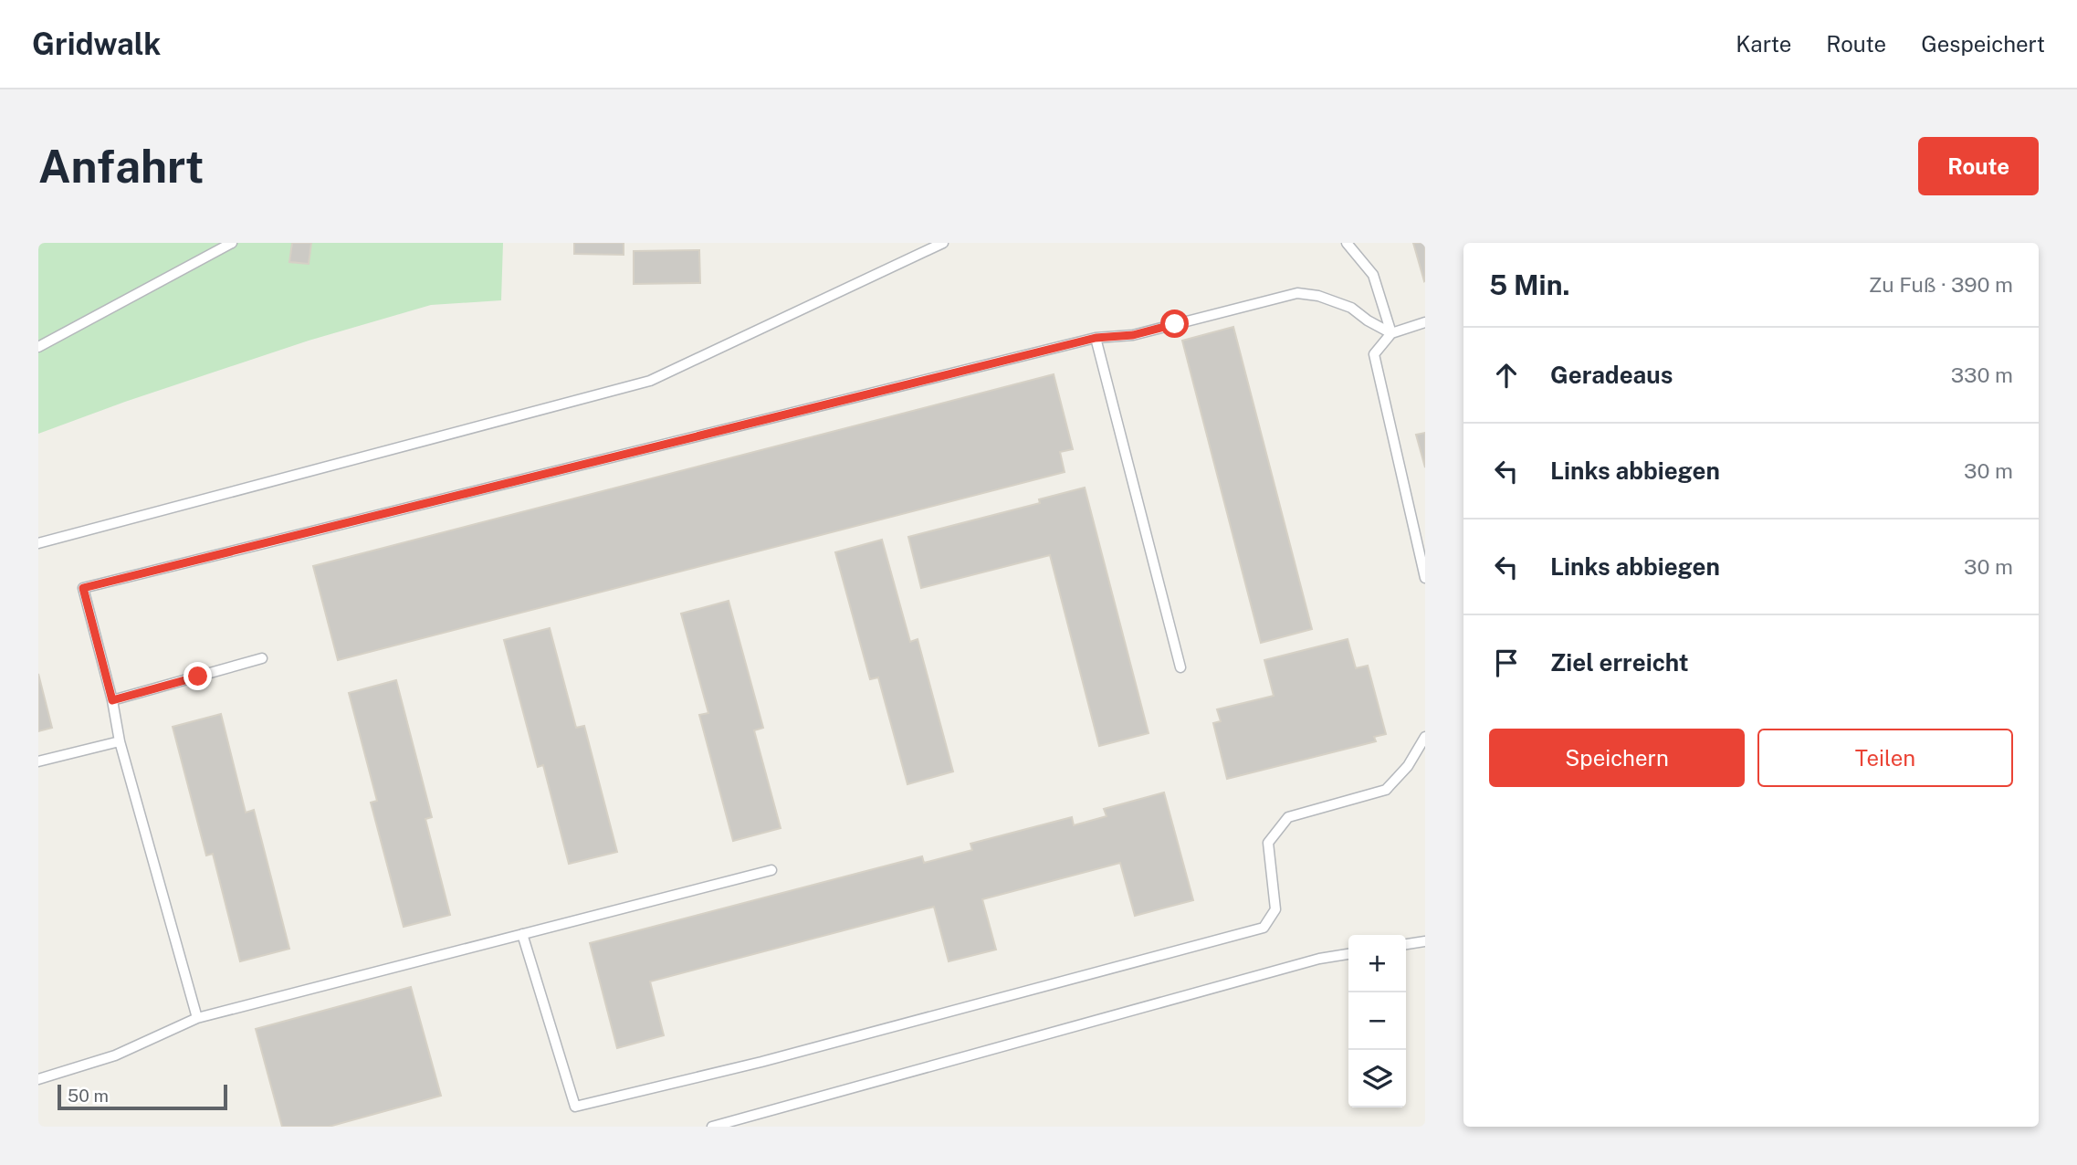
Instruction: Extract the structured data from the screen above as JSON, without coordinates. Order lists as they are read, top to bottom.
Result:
{
  "scale_bar": "50 m",
  "page": {
    "header": "Gridwalk",
    "nav": ["Karte", "Route", "Gespeichert"],
    "buttons": [
      "Route",
      ["Speichern", "Teilen"]
    ],
    "title": "Anfahrt",
    "heading": ["5 Min.", "Zu Fuß · 390 m"],
    "list": [
      ["Geradeaus", "330 m"],
      ["Links abbiegen", "30 m"],
      ["Links abbiegen", "30 m"],
      "Ziel erreicht"
    ],
    "map_buttons": ["+", "−"],
    "scale": "50 m"
  }
}
